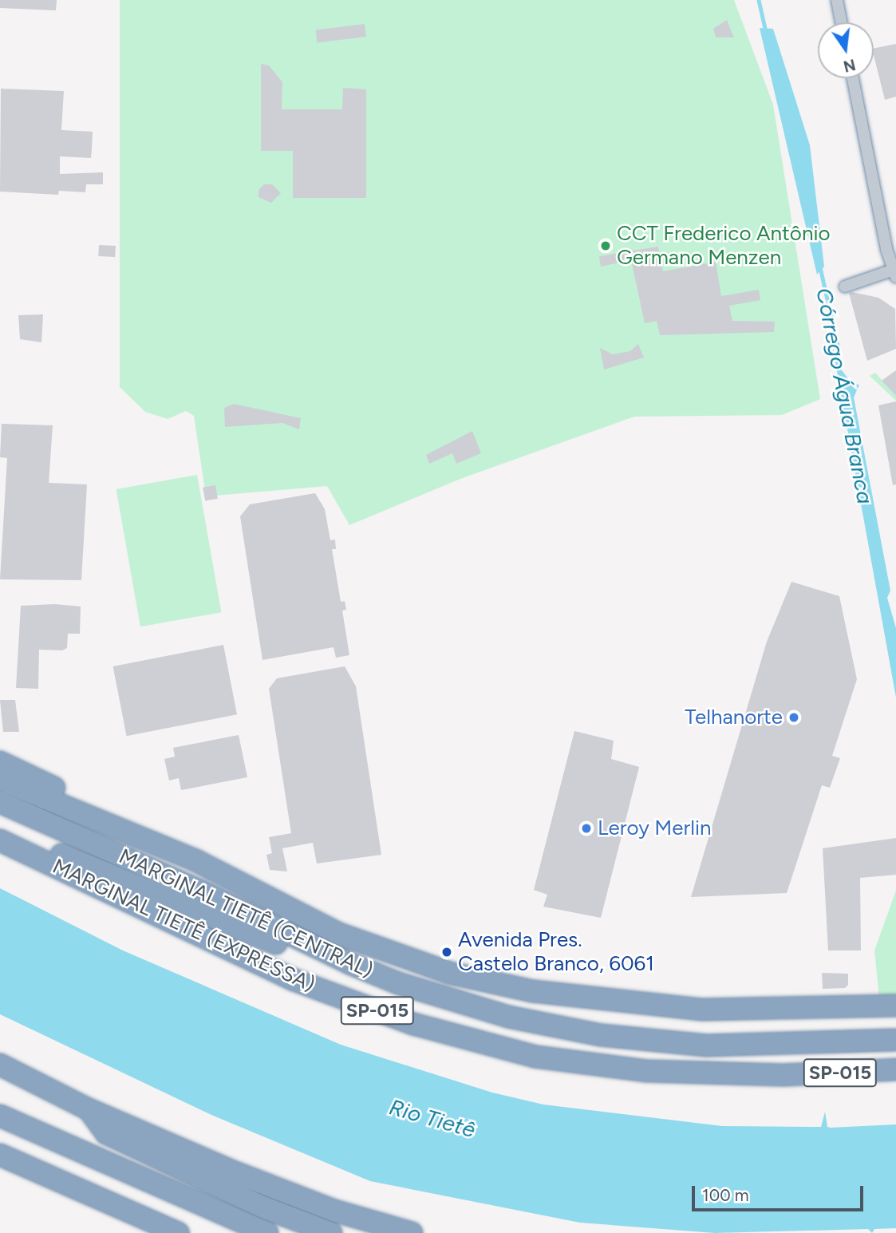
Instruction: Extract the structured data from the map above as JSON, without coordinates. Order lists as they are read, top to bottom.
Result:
{
  "streets": {
    "highway": ["MARGINAL TIETÊ (CENTRAL)", "MARGINAL TIETÊ (EXPRESSA)", "SP-015"]
  },
  "water": ["Córrego Água Branca", "Rio Tietê"],
  "places": [
    "CCT Frederico Antônio Germano Menzen",
    "Telhanorte",
    "Leroy Merlin",
    "Avenida Pres. Castelo Branco, 6061"
  ],
  "scale_bar": "100 m",
  "north": "bottom"
}
